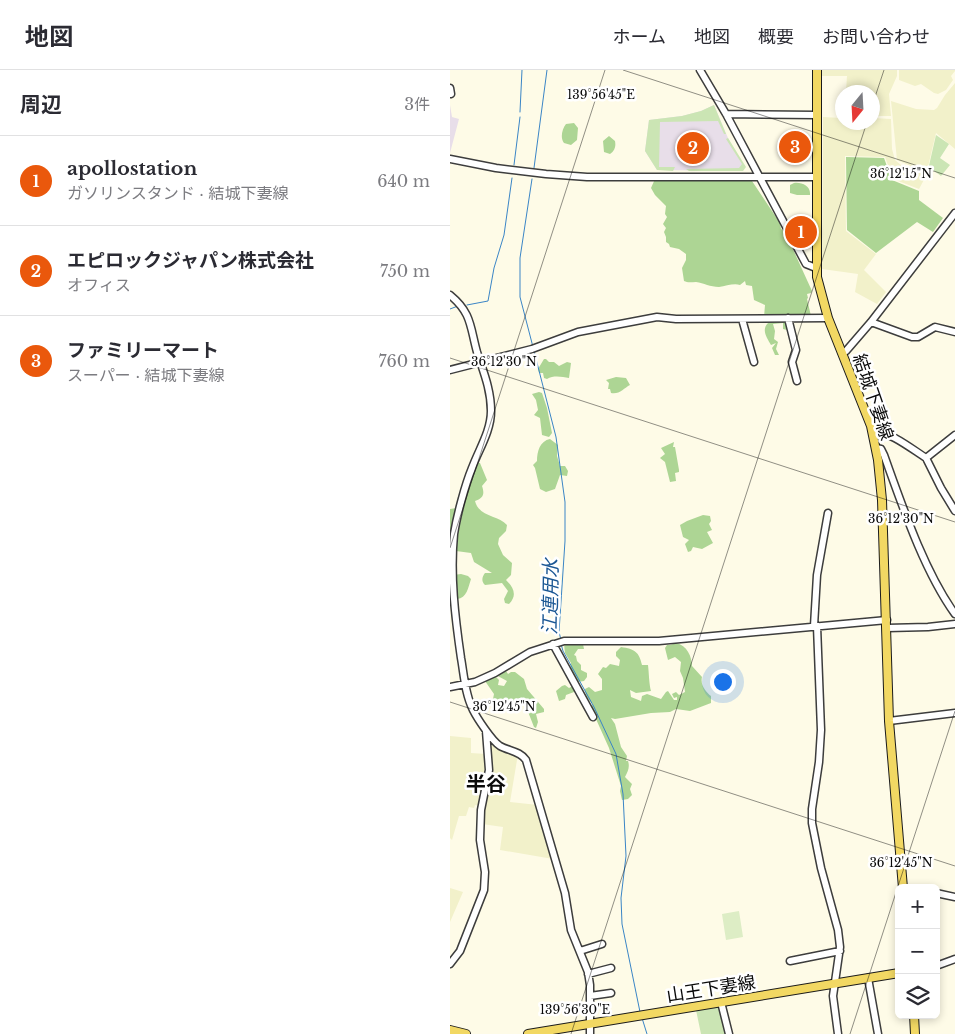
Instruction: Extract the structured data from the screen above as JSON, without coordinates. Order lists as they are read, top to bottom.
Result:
{
  "streets": {
    "main road": ["結城下妻線", "山王下妻線"]
  },
  "districts": ["半谷"],
  "water": ["江連用水"],
  "north": "bottom",
  "page": {
    "header": "地図",
    "nav": [
      "ホーム",
      "地図",
      "概要",
      "お問い合わせ"
    ],
    "heading": ["周辺", "3件"],
    "pins": ["3", "2", "1"],
    "list": [
      {
        "mark": "1",
        "name": "apollostation",
        "note": "ガソリンスタンド · 結城下妻線",
        "value": "640 m"
      },
      {
        "mark": "2",
        "name": "エピロックジャパン株式会社",
        "note": "オフィス",
        "value": "750 m"
      },
      {
        "mark": "3",
        "name": "ファミリーマート",
        "note": "スーパー · 結城下妻線",
        "value": "760 m"
      }
    ],
    "map_buttons": ["+", "−"]
  },
  "coordinates": [
    "139°56'45\"E",
    "36°12'15\"N",
    "36°12'30\"N",
    "36°12'45\"N",
    "139°56'30\"E"
  ]
}
